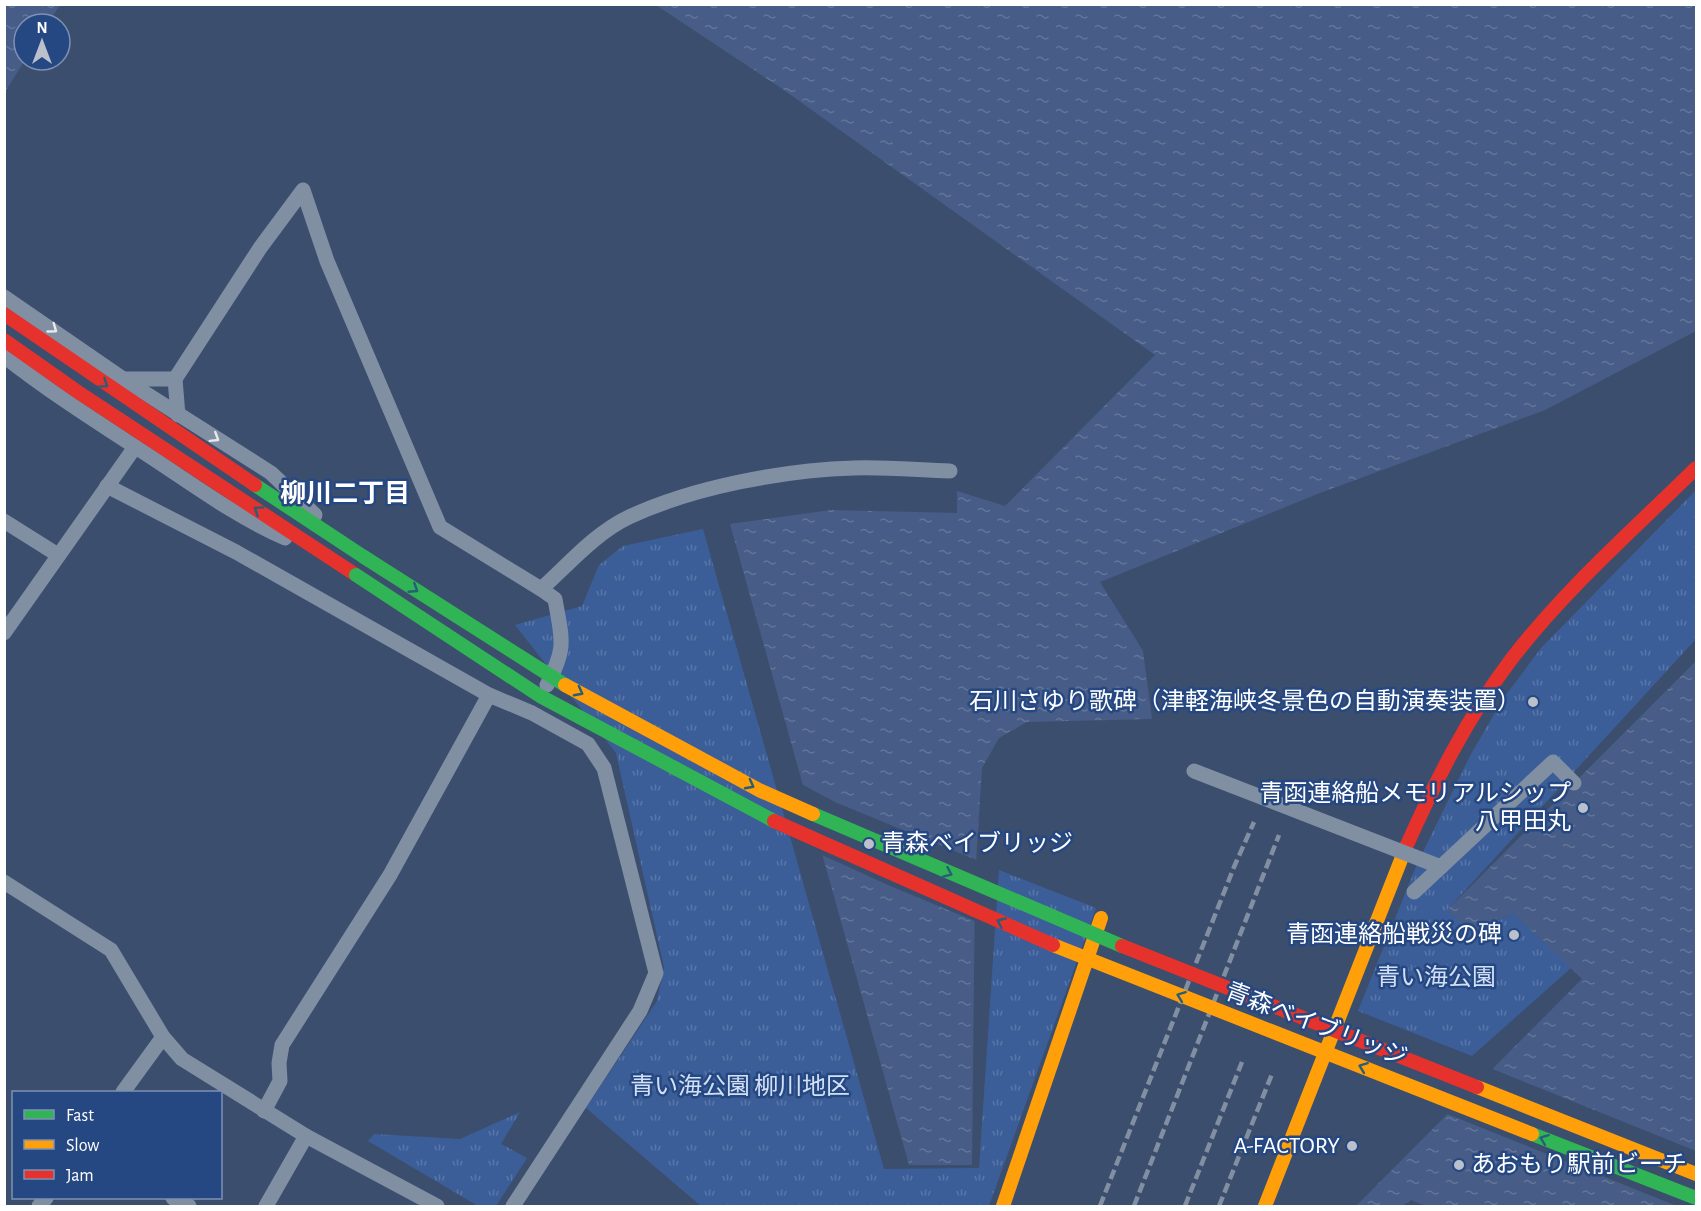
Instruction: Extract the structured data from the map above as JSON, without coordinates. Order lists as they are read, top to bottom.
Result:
{
  "streets": {
    "street": ["青森ベイブリッジ"]
  },
  "districts": ["柳川二丁目"],
  "parks": ["青い海公園", "青い海公園 柳川地区"],
  "places": [
    "石川さゆり歌碑（津軽海峡冬景色の自動演奏装置）",
    "青函連絡船メモリアルシップ 八甲田丸",
    "青森ベイブリッジ",
    "青函連絡船戦災の碑",
    "A-FACTORY",
    "あおもり駅前ビーチ"
  ],
  "legend": ["Fast", "Slow", "Jam"],
  "north": "top"
}
